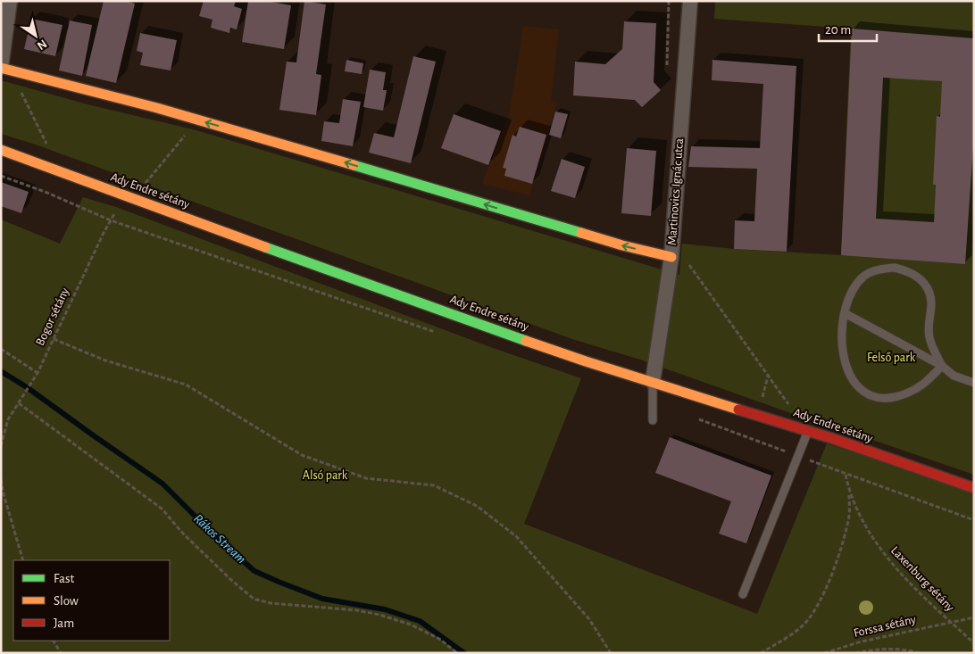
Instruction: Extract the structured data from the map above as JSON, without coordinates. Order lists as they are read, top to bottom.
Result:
{
  "streets": {
    "street": ["Ady Endre sétány", "Martinovics Ignác utca"],
    "path": ["Bogor sétány", "Laxenburg sétány", "Forssa sétány"]
  },
  "crossings": [
    ["Ady Endre sétány", "Martinovics Ignác utca"],
    ["Ady Endre sétány", "Bogor sétány"],
    ["Laxenburg sétány", "Forssa sétány"]
  ],
  "water": ["Rákos Stream"],
  "parks": ["Felső park", "Alsó park"],
  "legend": ["Fast", "Slow", "Jam"],
  "scale_bar": "20 m",
  "north": "bottom right"
}
